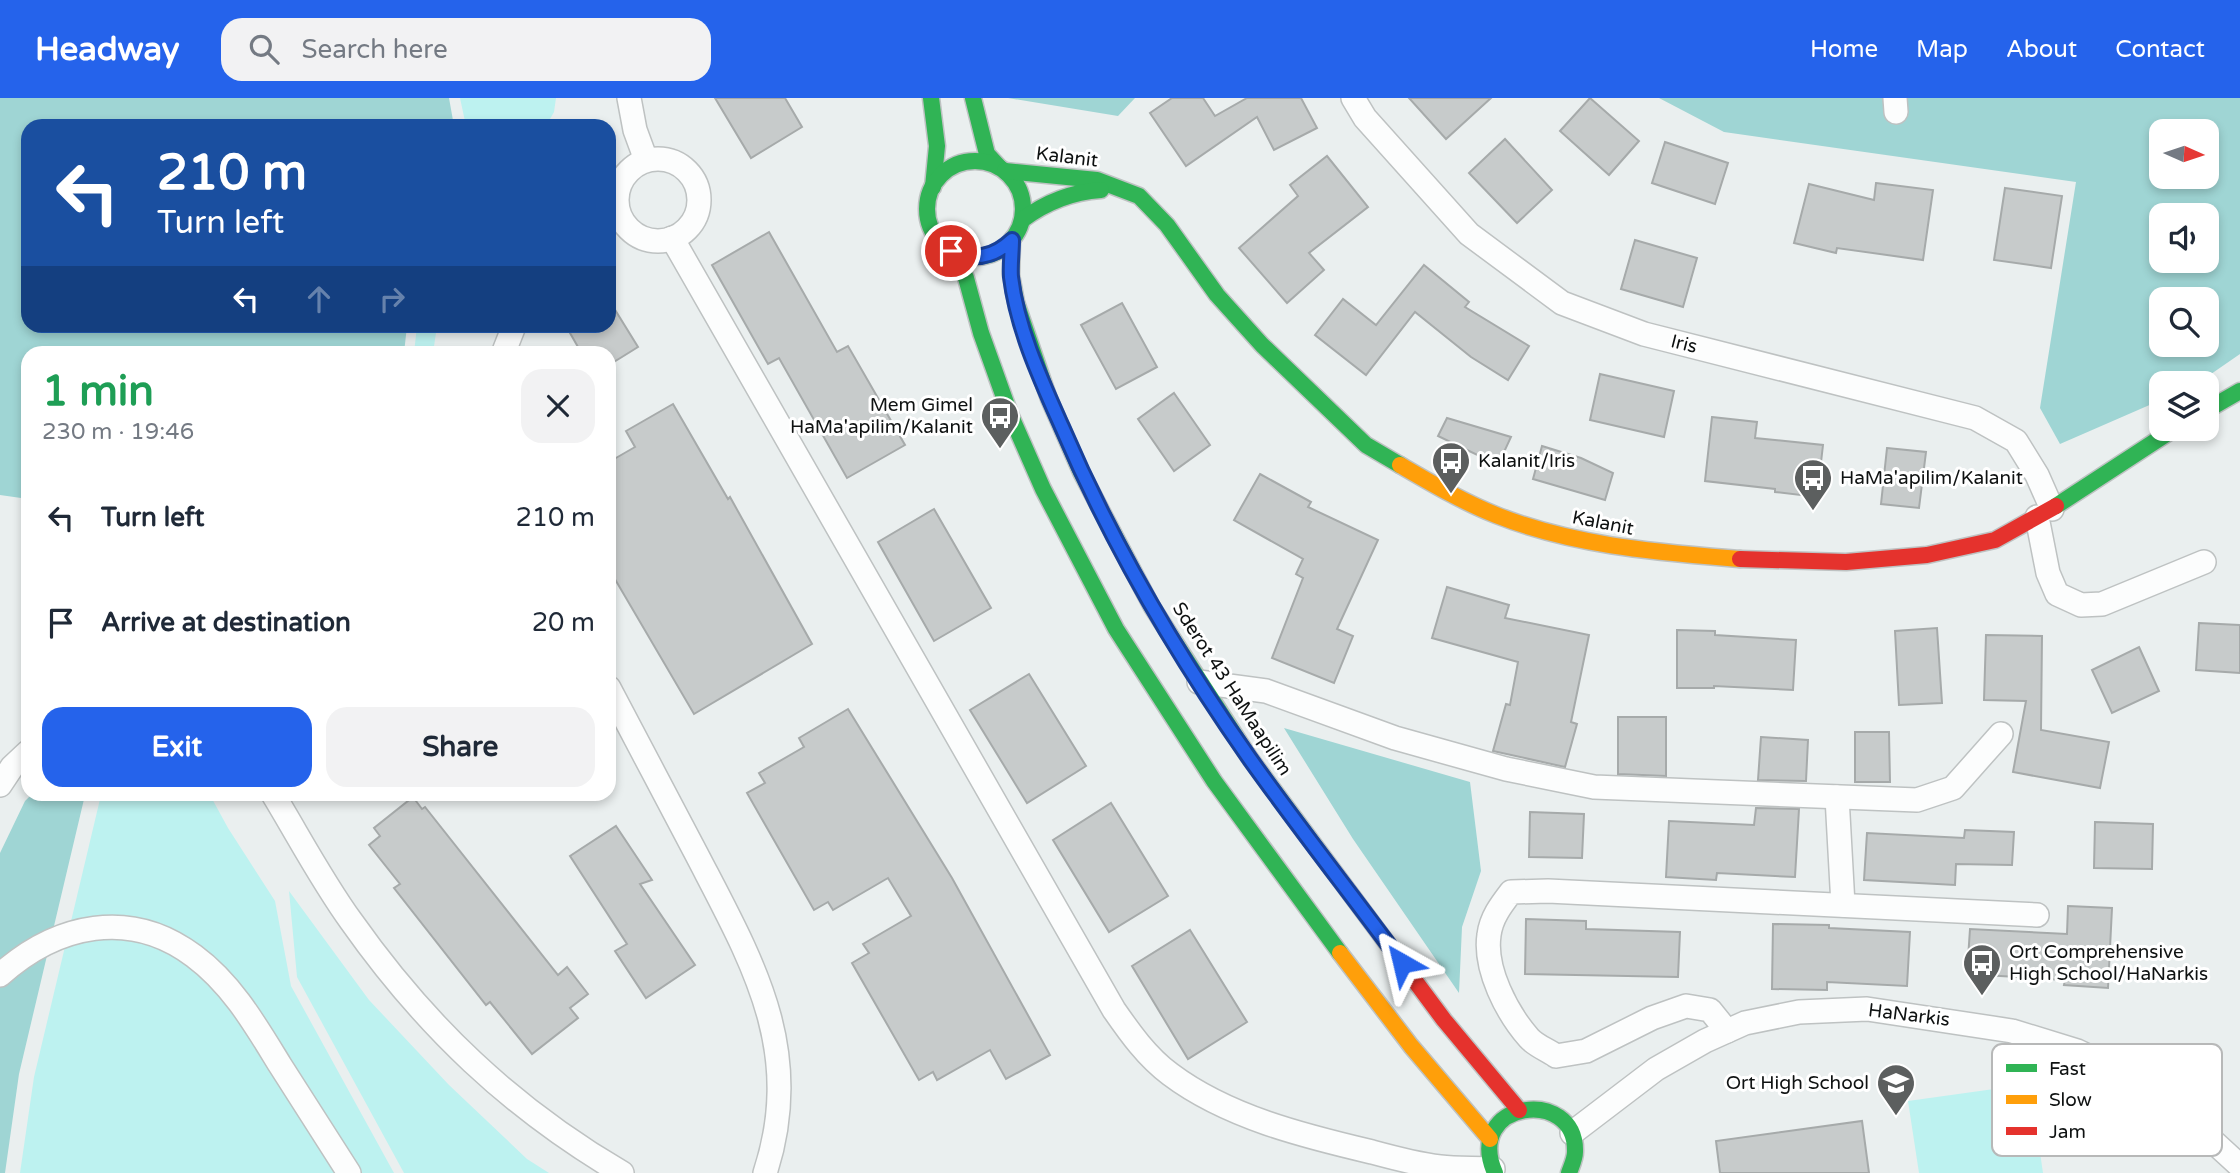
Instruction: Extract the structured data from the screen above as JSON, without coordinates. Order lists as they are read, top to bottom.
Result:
{
  "streets": {
    "main road": ["Kalanit", "Sderot 43 HaMaapilim"],
    "street": ["Iris", "HaNarkis"]
  },
  "crossings": [
    ["Kalanit", "Iris"],
    ["Kalanit", "Sderot 43 HaMaapilim"]
  ],
  "places": {
    "bus stop": [
      "Mem Gimel HaMa'apilim/Kalanit",
      "Kalanit/Iris",
      "HaMa'apilim/Kalanit",
      "Ort Comprehensive High School/HaNarkis"
    ],
    "school or university": ["Ort High School"]
  },
  "legend": ["Fast", "Slow", "Jam"],
  "north": "right",
  "page": {
    "header": "Headway",
    "search": "Search here",
    "nav": [
      "Home",
      "Map",
      "About",
      "Contact"
    ],
    "turn": ["210 m", "Turn left"],
    "heading": ["1 min", "230 m · 19:46"],
    "list": [
      {
        "name": "Turn left",
        "value": "210 m"
      },
      {
        "name": "Arrive at destination",
        "value": "20 m"
      }
    ],
    "buttons": ["Exit", "Share"]
  }
}
